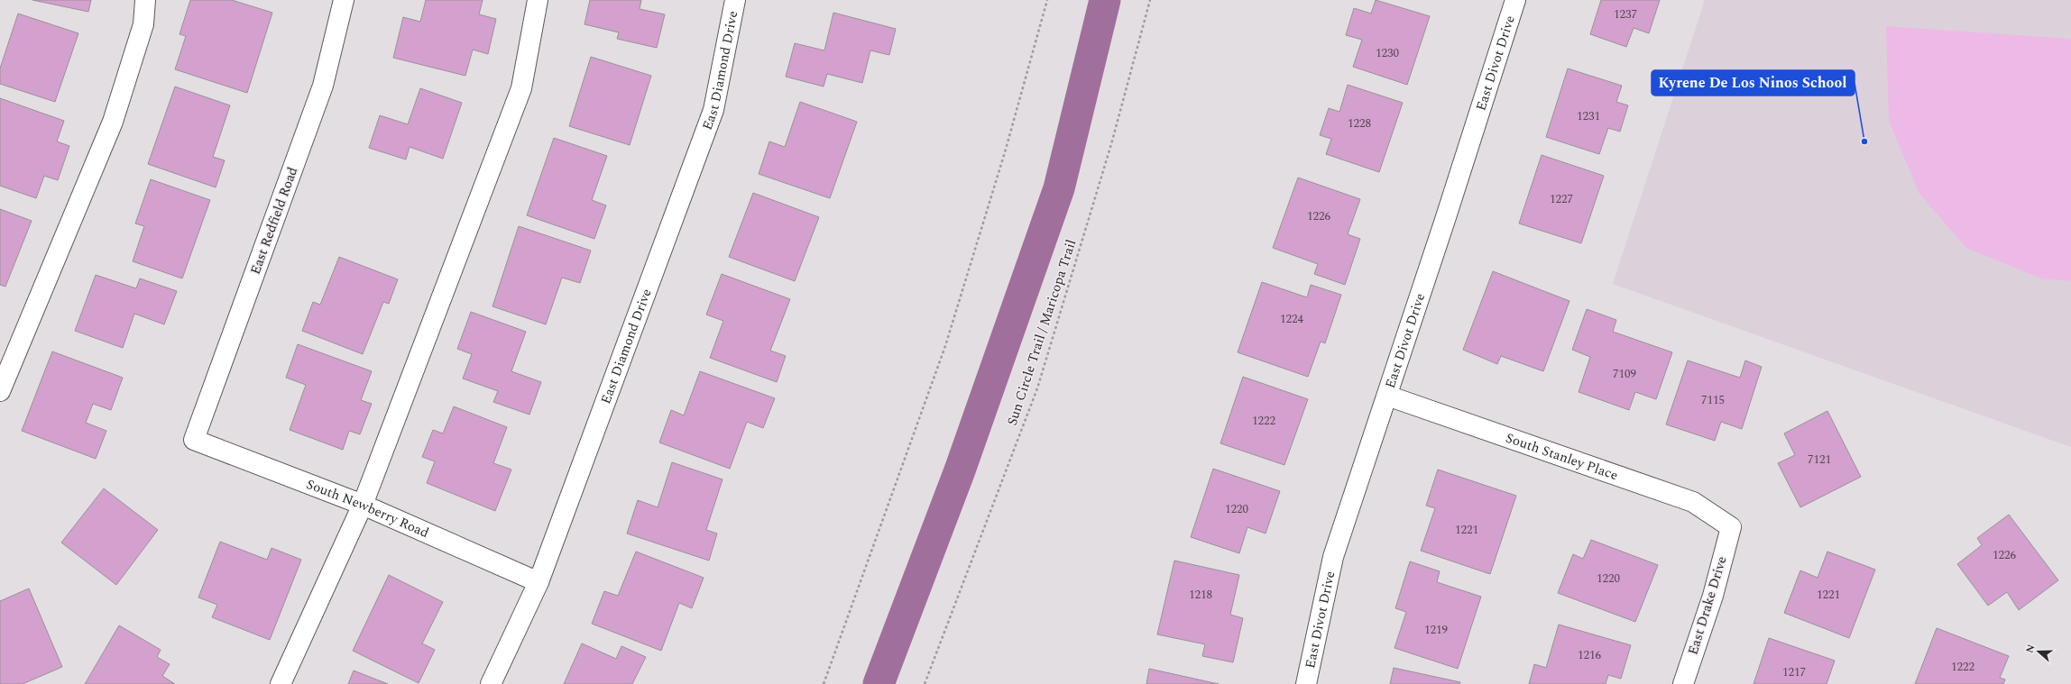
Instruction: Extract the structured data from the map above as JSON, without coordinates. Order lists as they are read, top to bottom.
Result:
{
  "streets": {
    "street": [
      "East Divot Drive",
      "East Diamond Drive",
      "East Redfield Road",
      "South Stanley Place",
      "South Newberry Road",
      "East Drake Drive"
    ],
    "path": ["Sun Circle Trail / Maricopa Trail"]
  },
  "crossings": [
    ["East Divot Drive", "South Stanley Place"],
    ["East Diamond Drive", "South Newberry Road"],
    ["East Redfield Road", "South Newberry Road"],
    ["South Stanley Place", "East Drake Drive"]
  ],
  "places": ["Kyrene De Los Ninos School"],
  "house_numbers": [
    "1237",
    "1230",
    "1231",
    "1228",
    "1227",
    "1226",
    "1224",
    "7109",
    "7115",
    "1222",
    "7121",
    "1220",
    "1221",
    "1226",
    "1220",
    "1218",
    "1221",
    "1219",
    "1216",
    "1222",
    "1217"
  ],
  "north": "left"
}
